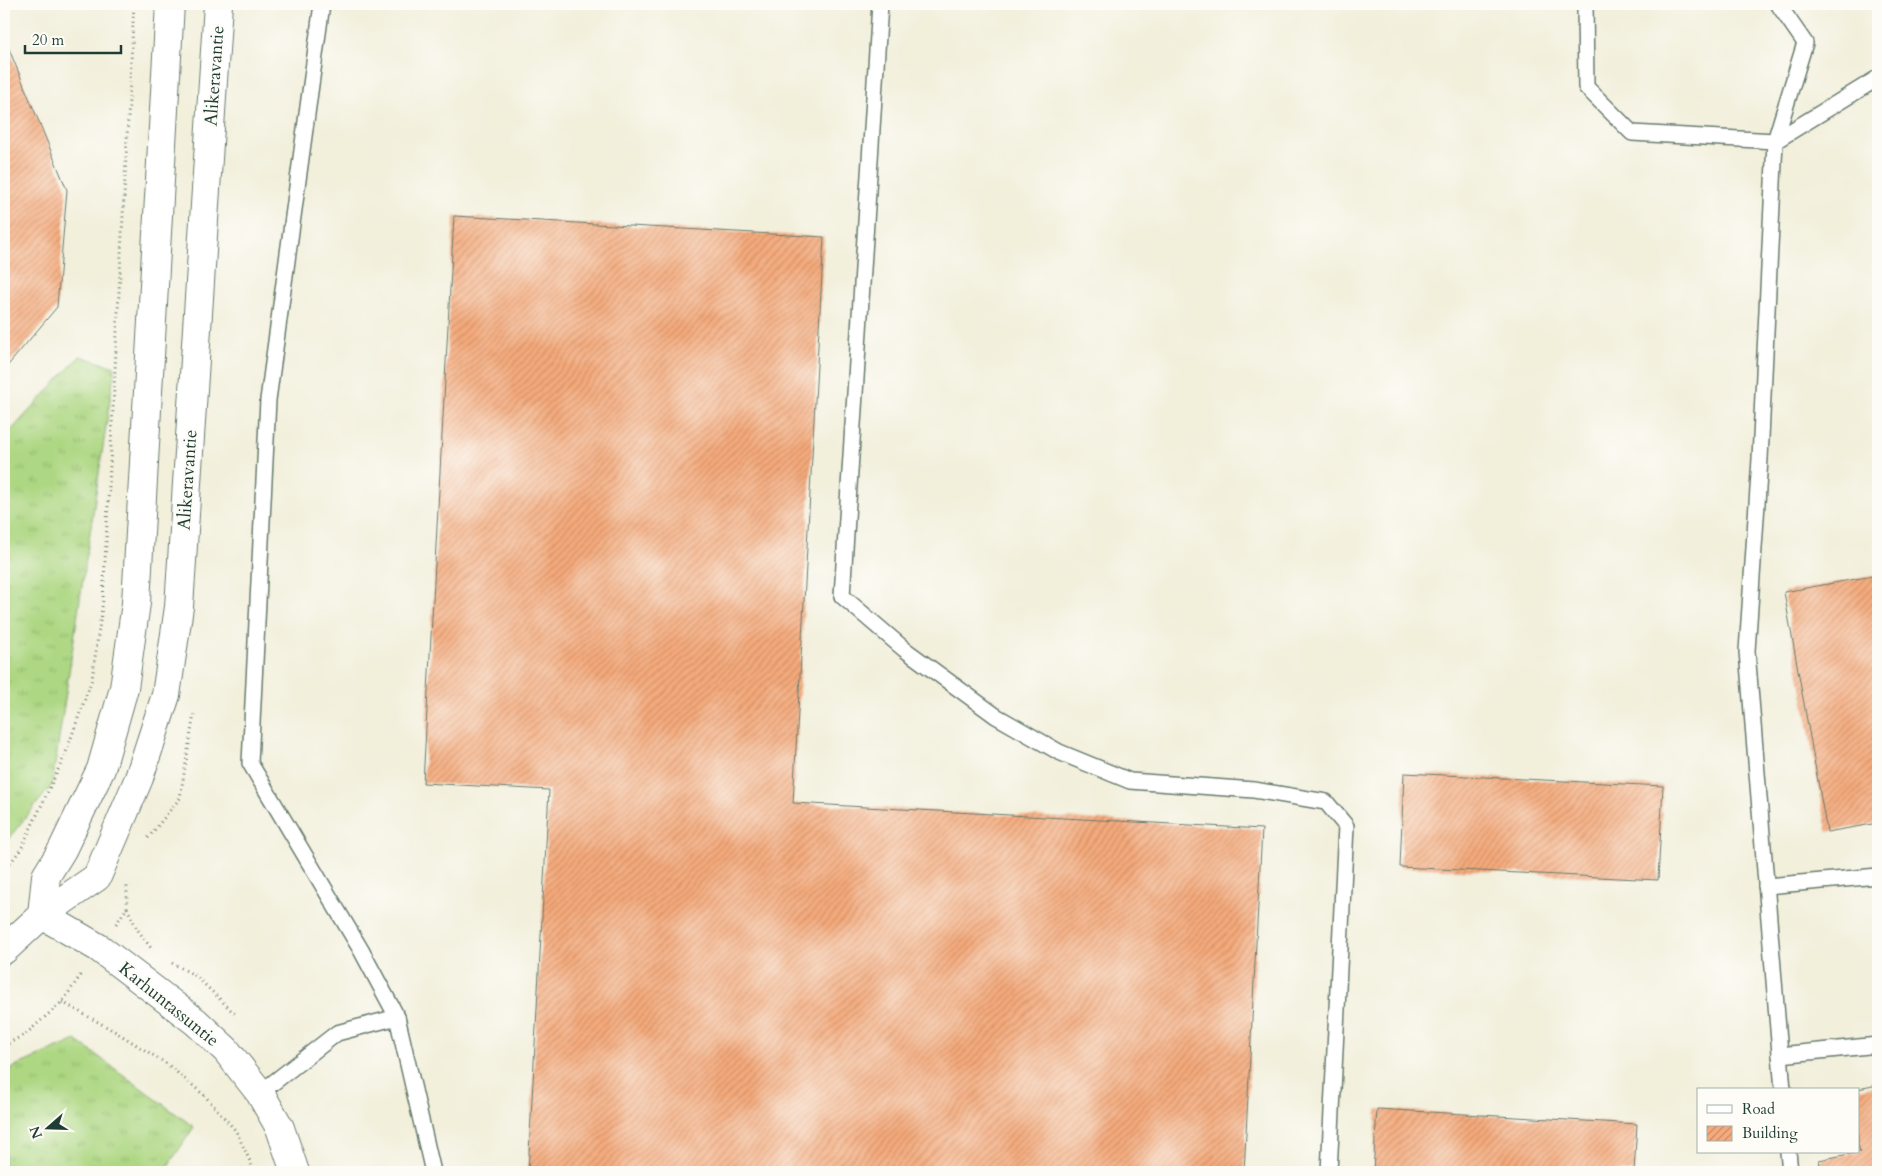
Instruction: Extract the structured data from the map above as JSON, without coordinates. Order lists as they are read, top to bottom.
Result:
{
  "streets": {
    "street": ["Alikeravantie", "Karhuntassuntie"]
  },
  "crossings": [
    ["Alikeravantie", "Karhuntassuntie"]
  ],
  "legend": ["Road", "Building"],
  "scale_bar": "20 m",
  "north": "left"
}
